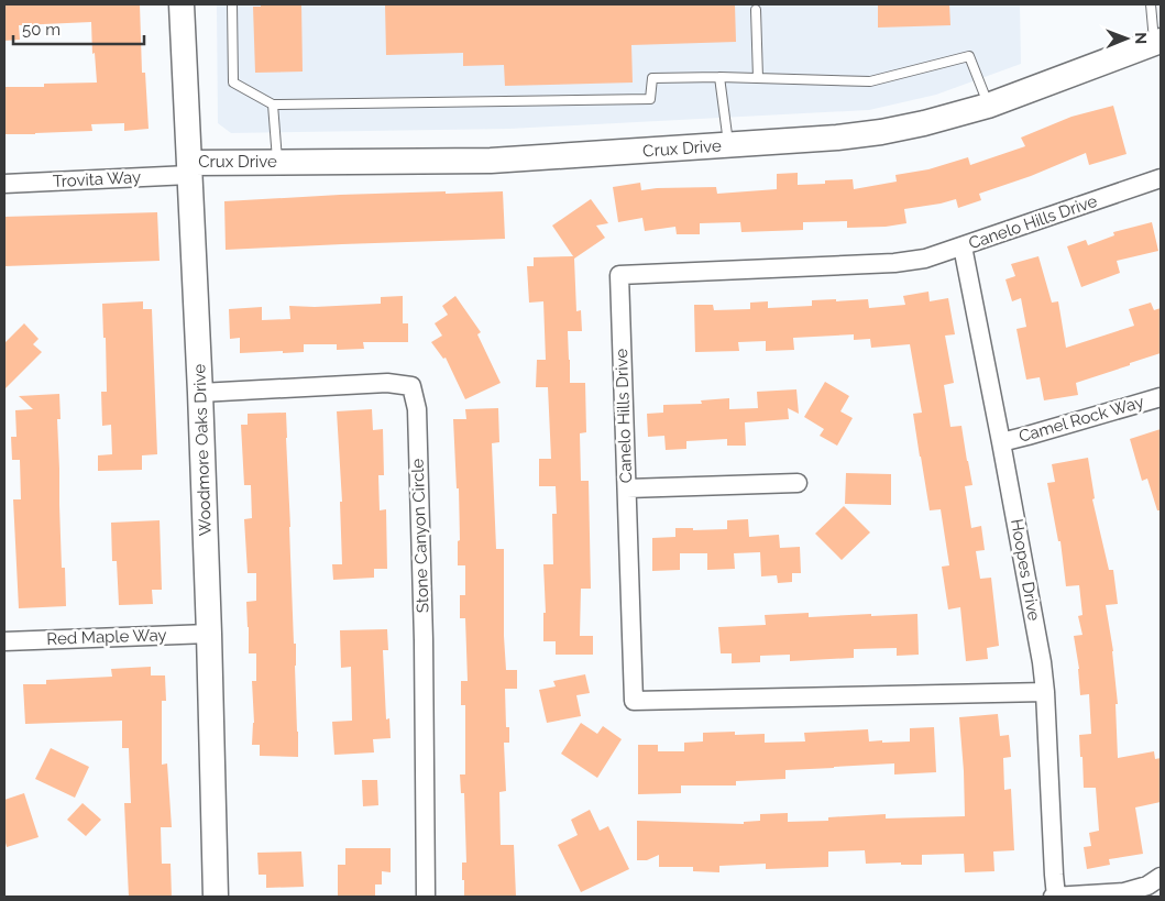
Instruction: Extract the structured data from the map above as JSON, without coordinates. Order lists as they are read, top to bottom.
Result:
{
  "streets": {
    "street": [
      "Crux Drive",
      "Trovita Way",
      "Canelo Hills Drive",
      "Camel Rock Way",
      "Woodmore Oaks Drive",
      "Stone Canyon Circle",
      "Hoopes Drive",
      "Red Maple Way"
    ]
  },
  "crossings": [
    ["Crux Drive", "Trovita Way"],
    ["Crux Drive", "Woodmore Oaks Drive"],
    ["Trovita Way", "Woodmore Oaks Drive"],
    ["Canelo Hills Drive", "Hoopes Drive"],
    ["Camel Rock Way", "Hoopes Drive"],
    ["Woodmore Oaks Drive", "Stone Canyon Circle"],
    ["Woodmore Oaks Drive", "Red Maple Way"]
  ],
  "scale_bar": "50 m",
  "north": "right"
}
